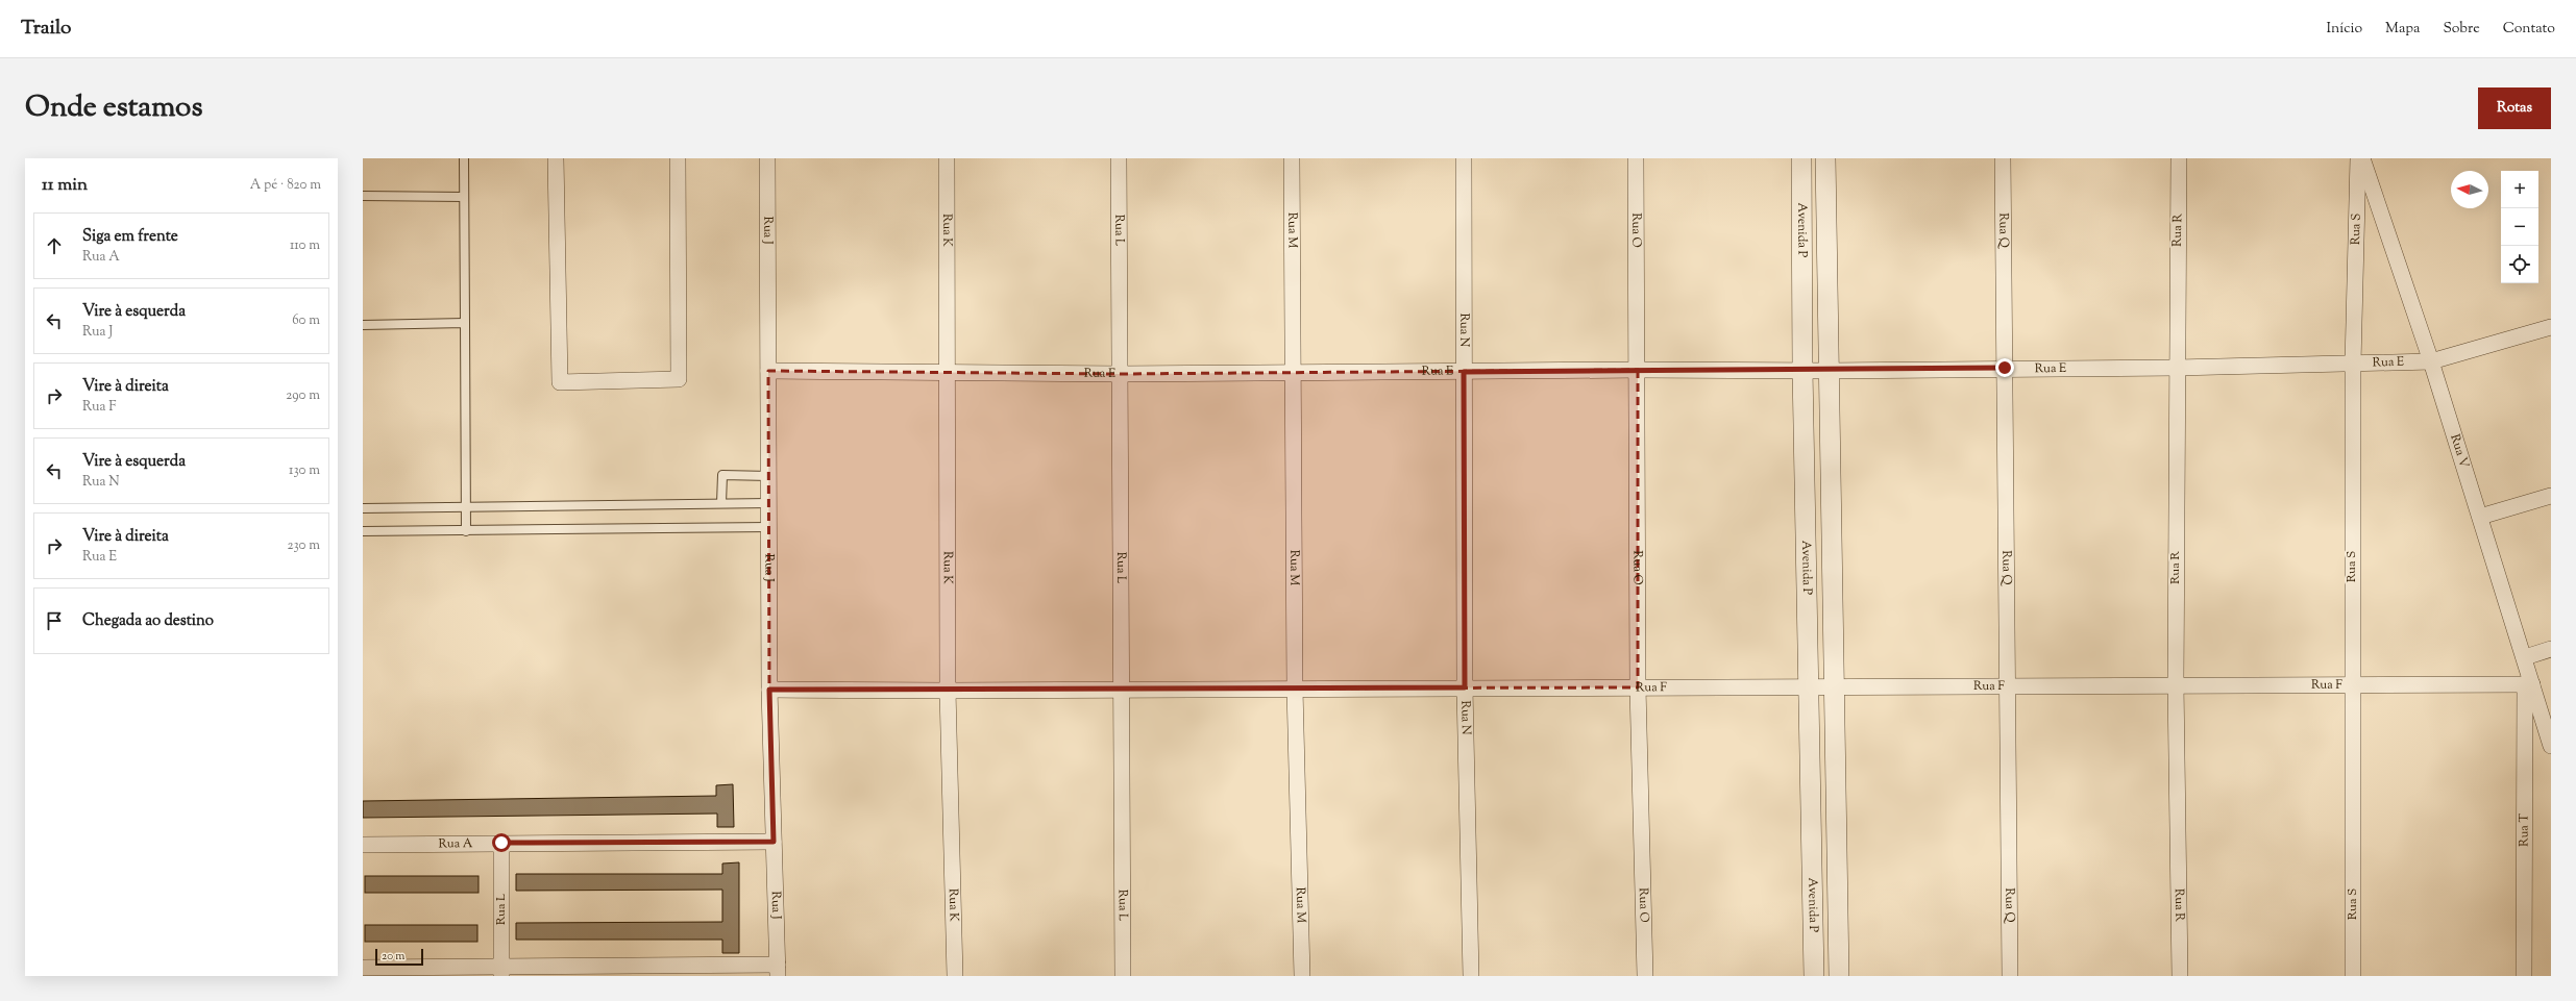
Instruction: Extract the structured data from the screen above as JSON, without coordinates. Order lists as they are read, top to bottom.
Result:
{
  "streets": {
    "street": [
      "Rua J",
      "Rua K",
      "Rua L",
      "Rua M",
      "Rua O",
      "Avenida P",
      "Rua Q",
      "Rua R",
      "Rua S",
      "Rua N",
      "Rua E",
      "Rua V",
      "Rua F",
      "Rua T",
      "Rua A"
    ]
  },
  "crossings": [
    ["Rua J", "Rua E"],
    ["Rua J", "Rua F"],
    ["Rua J", "Rua A"],
    ["Rua K", "Rua E"],
    ["Rua K", "Rua F"],
    ["Rua L", "Rua E"],
    ["Rua L", "Rua F"],
    ["Rua L", "Rua A"],
    ["Rua M", "Rua E"],
    ["Rua M", "Rua F"],
    ["Rua O", "Rua E"],
    ["Rua O", "Rua F"],
    ["Avenida P", "Rua E"],
    ["Avenida P", "Rua F"],
    ["Rua Q", "Rua E"],
    ["Rua Q", "Rua F"],
    ["Rua R", "Rua E"],
    ["Rua R", "Rua F"],
    ["Rua S", "Rua E"],
    ["Rua S", "Rua F"],
    ["Rua N", "Rua E"],
    ["Rua N", "Rua F"],
    ["Rua E", "Rua V"],
    ["Rua V", "Rua F"],
    ["Rua V", "Rua T"],
    ["Rua F", "Rua T"]
  ],
  "scale_bar": "20 m",
  "north": "left",
  "page": {
    "header": "Trailo",
    "nav": [
      "Início",
      "Mapa",
      "Sobre",
      "Contato"
    ],
    "title": "Onde estamos",
    "buttons": "Rotas",
    "heading": ["11 min", "A pé · 820 m"],
    "map_buttons": ["+", "−"],
    "list": [
      ["Siga em frente", "Rua A", "110 m"],
      ["Vire à esquerda", "Rua J", "60 m"],
      ["Vire à direita", "Rua F", "290 m"],
      ["Vire à esquerda", "Rua N", "130 m"],
      ["Vire à direita", "Rua E", "230 m"],
      "Chegada ao destino"
    ],
    "scale": "20 m"
  }
}
